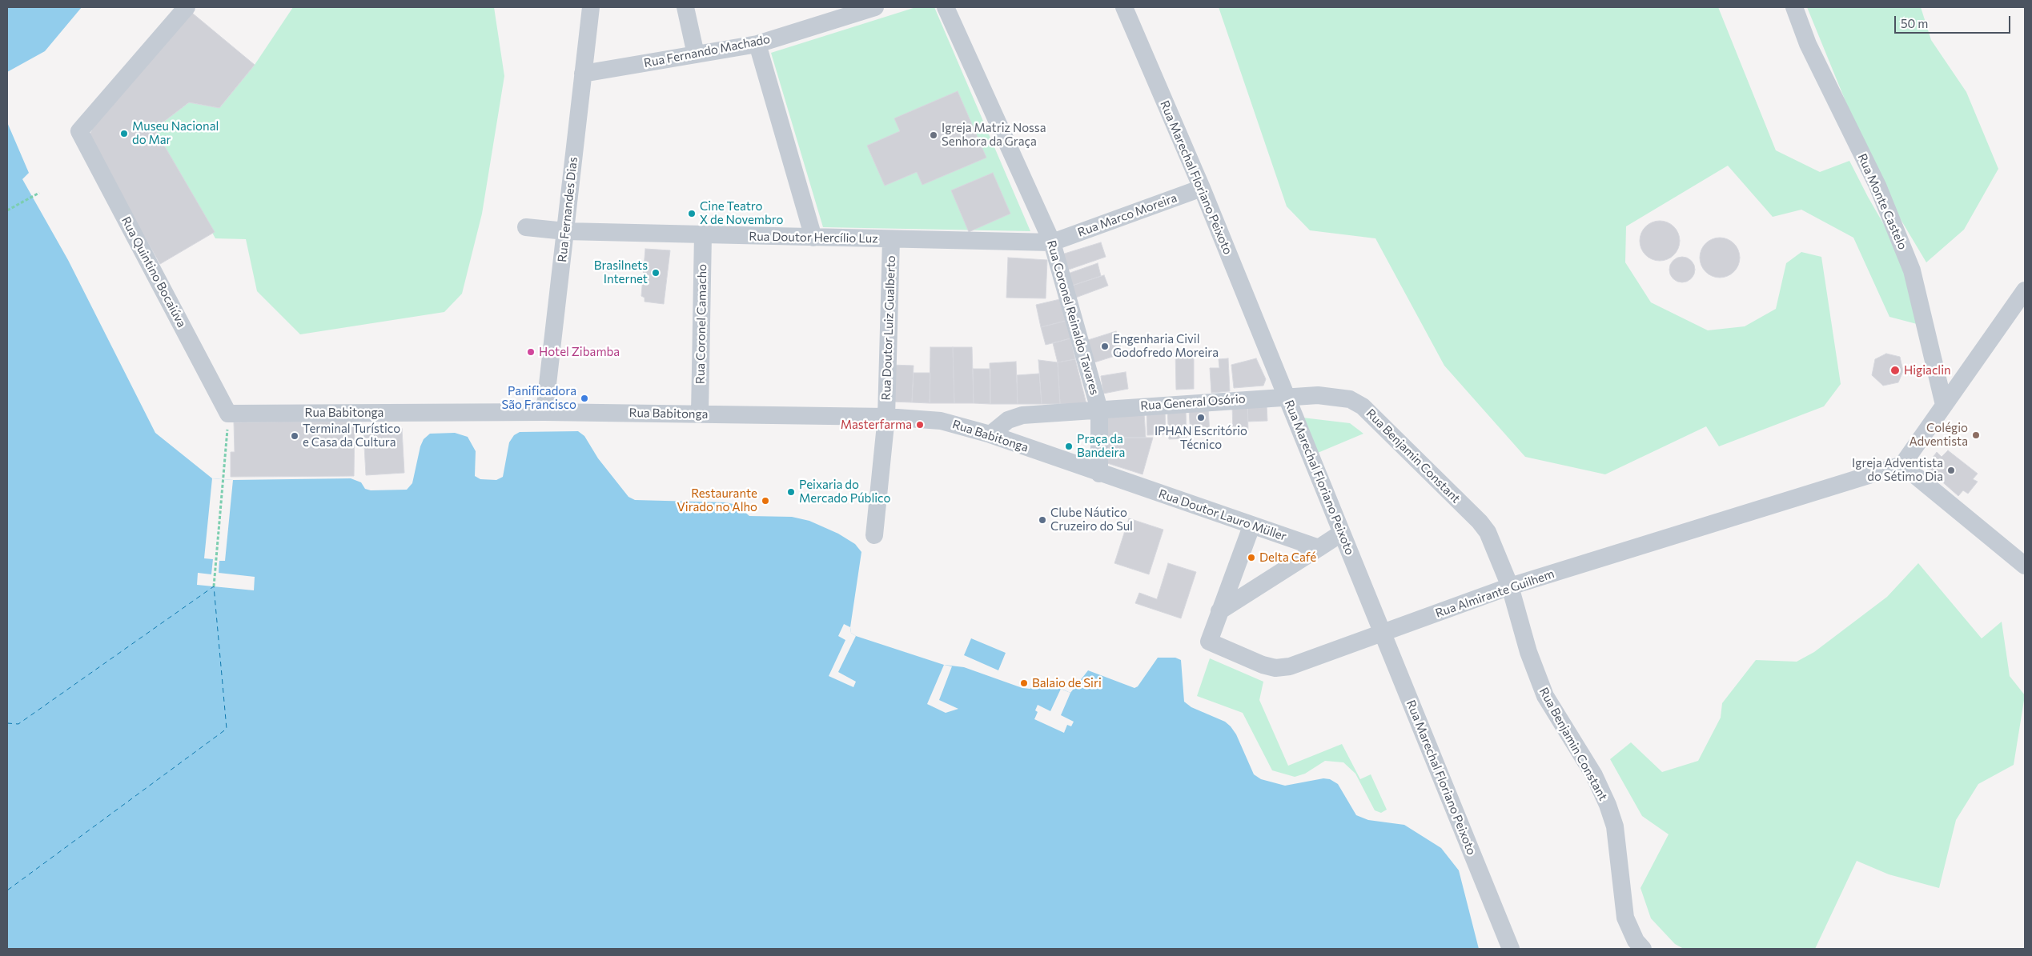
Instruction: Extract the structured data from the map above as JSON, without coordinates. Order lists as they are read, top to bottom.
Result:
{
  "streets": {
    "street": [
      "Rua Fernando Machado",
      "Rua Marechal Floriano Peixoto",
      "Rua Monte Castelo",
      "Rua Fernandes Dias",
      "Rua Marco Moreira",
      "Rua Doutor Hercílio Luz",
      "Rua Quintino Bocaiúva",
      "Rua Coronel Reinaldo Tavares",
      "Rua Coronel Camacho",
      "Rua Doutor Luiz Gualberto",
      "Rua General Osório",
      "Rua Babitonga",
      "Rua Benjamin Constant",
      "Rua Doutor Lauro Müller",
      "Rua Almirante Guilhem"
    ]
  },
  "crossings": [
    ["Rua Fernando Machado", "Rua Fernandes Dias"],
    ["Rua Marechal Floriano Peixoto", "Rua Marco Moreira"],
    ["Rua Marechal Floriano Peixoto", "Rua General Osório"],
    ["Rua Marechal Floriano Peixoto", "Rua Benjamin Constant"],
    ["Rua Marechal Floriano Peixoto", "Rua Almirante Guilhem"],
    ["Rua Fernandes Dias", "Rua Doutor Hercílio Luz"],
    ["Rua Fernandes Dias", "Rua Babitonga"],
    ["Rua Marco Moreira", "Rua Doutor Hercílio Luz"],
    ["Rua Marco Moreira", "Rua Coronel Reinaldo Tavares"],
    ["Rua Doutor Hercílio Luz", "Rua Coronel Reinaldo Tavares"],
    ["Rua Doutor Hercílio Luz", "Rua Coronel Camacho"],
    ["Rua Doutor Hercílio Luz", "Rua Doutor Luiz Gualberto"],
    ["Rua Quintino Bocaiúva", "Rua Babitonga"],
    ["Rua Coronel Reinaldo Tavares", "Rua General Osório"],
    ["Rua Coronel Camacho", "Rua Babitonga"],
    ["Rua Doutor Luiz Gualberto", "Rua Babitonga"],
    ["Rua General Osório", "Rua Benjamin Constant"],
    ["Rua Babitonga", "Rua Doutor Lauro Müller"],
    ["Rua Benjamin Constant", "Rua Almirante Guilhem"],
    ["Rua Doutor Lauro Müller", "Rua Almirante Guilhem"]
  ],
  "places": [
    "Museu Nacional do Mar",
    "Igreja Matriz Nossa Senhora da Graça",
    "Cine Teatro X de Novembro",
    "Brasilnets Internet",
    "Engenharia Civil Godofredo Moreira",
    "Hotel Zibamba",
    "Higiaclin",
    "Panificadora São Francisco",
    "IPHAN Escritório Técnico",
    "Masterfarma",
    "Colégio Adventista",
    "Terminal Turístico e Casa da Cultura",
    "Praça da Bandeira",
    "Igreja Adventista do Sétimo Dia",
    "Peixaria do Mercado Público",
    "Restaurante Virado no Alho",
    "Clube Náutico Cruzeiro do Sul",
    "Delta Café",
    "Balaio de Siri"
  ],
  "scale_bar": "50 m"
}
